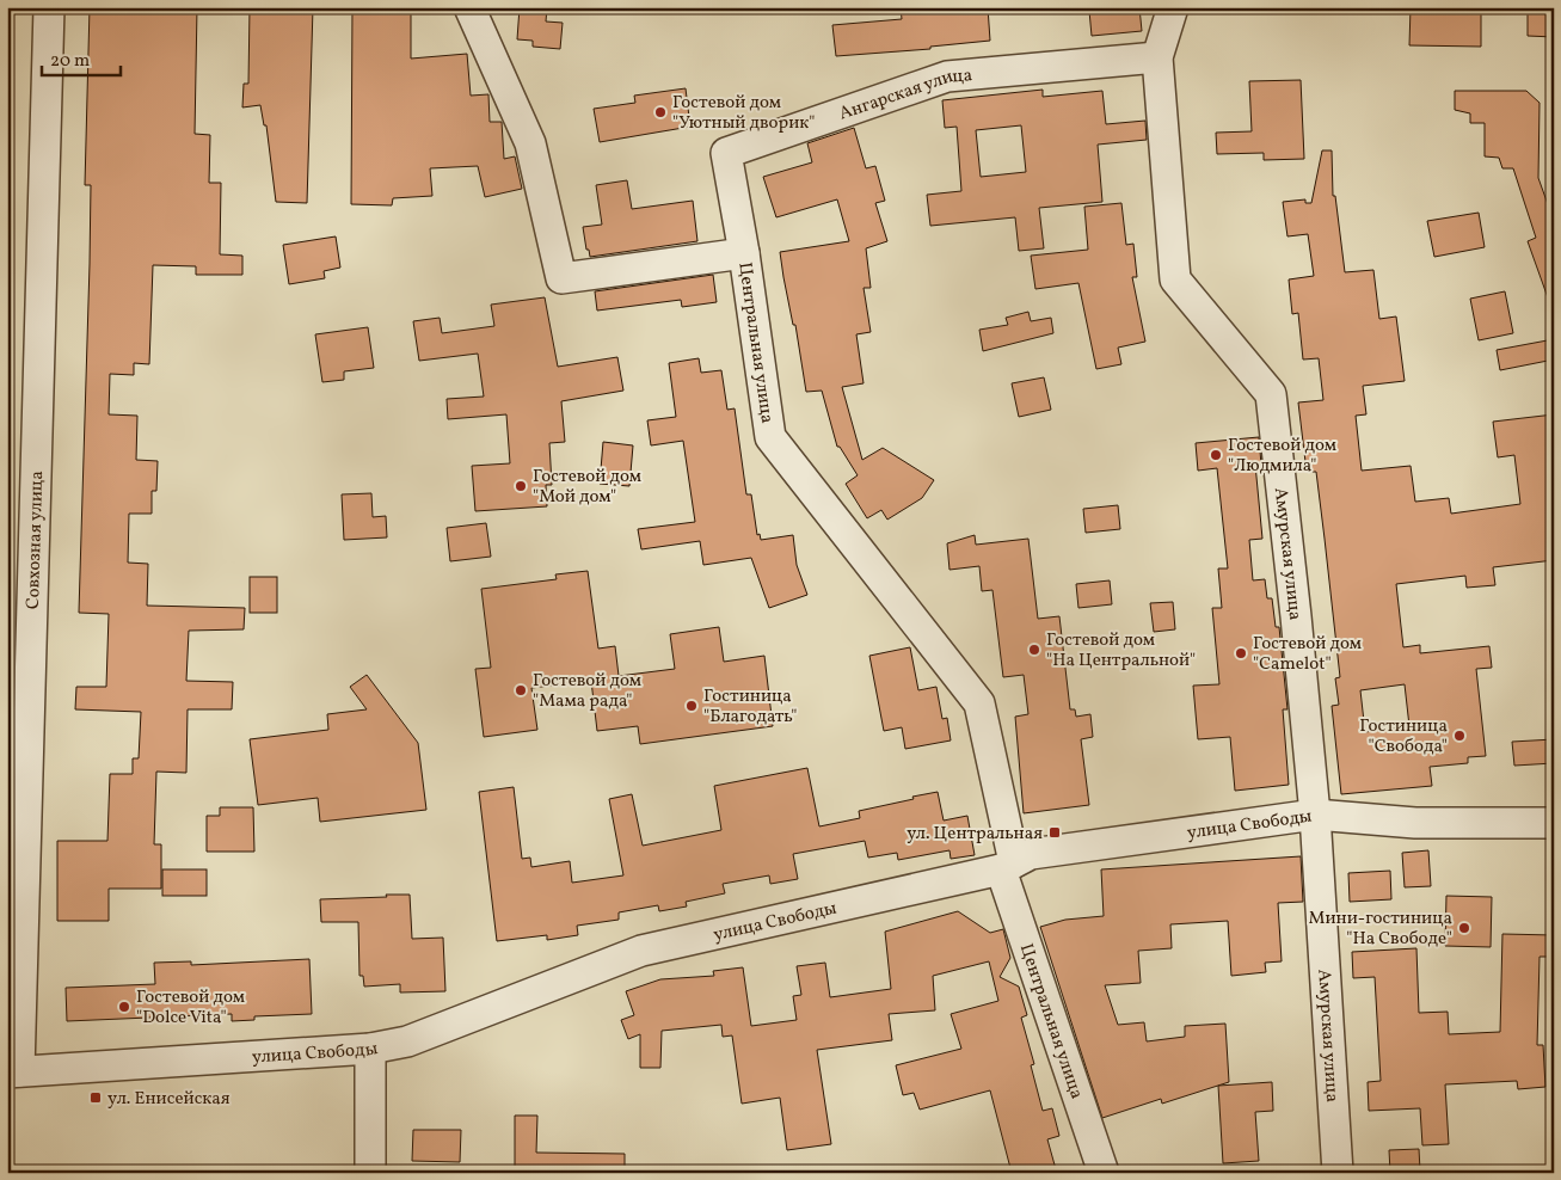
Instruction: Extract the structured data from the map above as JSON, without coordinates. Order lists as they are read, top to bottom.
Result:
{
  "streets": {
    "street": [
      "Ангарская улица",
      "Центральная улица",
      "Совхозная улица",
      "Амурская улица",
      "улица Свободы"
    ]
  },
  "crossings": [
    ["Ангарская улица", "Центральная улица"],
    ["Ангарская улица", "Амурская улица"],
    ["Центральная улица", "улица Свободы"],
    ["Совхозная улица", "улица Свободы"],
    ["Амурская улица", "улица Свободы"]
  ],
  "places": {
    "other": [
      "Гостевой дом \"Уютный дворик\"",
      "Гостевой дом \"Людмила\"",
      "Гостевой дом \"Мой дом\"",
      "Гостевой дом \"На Центральной\"",
      "Гостевой дом \"Camelot\"",
      "Гостевой дом \"Мама рада\"",
      "Гостиница \"Благодать\"",
      "Гостиница \"Свобода\"",
      "Мини-гостиница \"На Свободе\"",
      "Гостевой дом \"Dolce Vita\""
    ],
    "transit": ["ул. Центральная", "ул. Енисейская"]
  },
  "scale_bar": "20 m"
}
